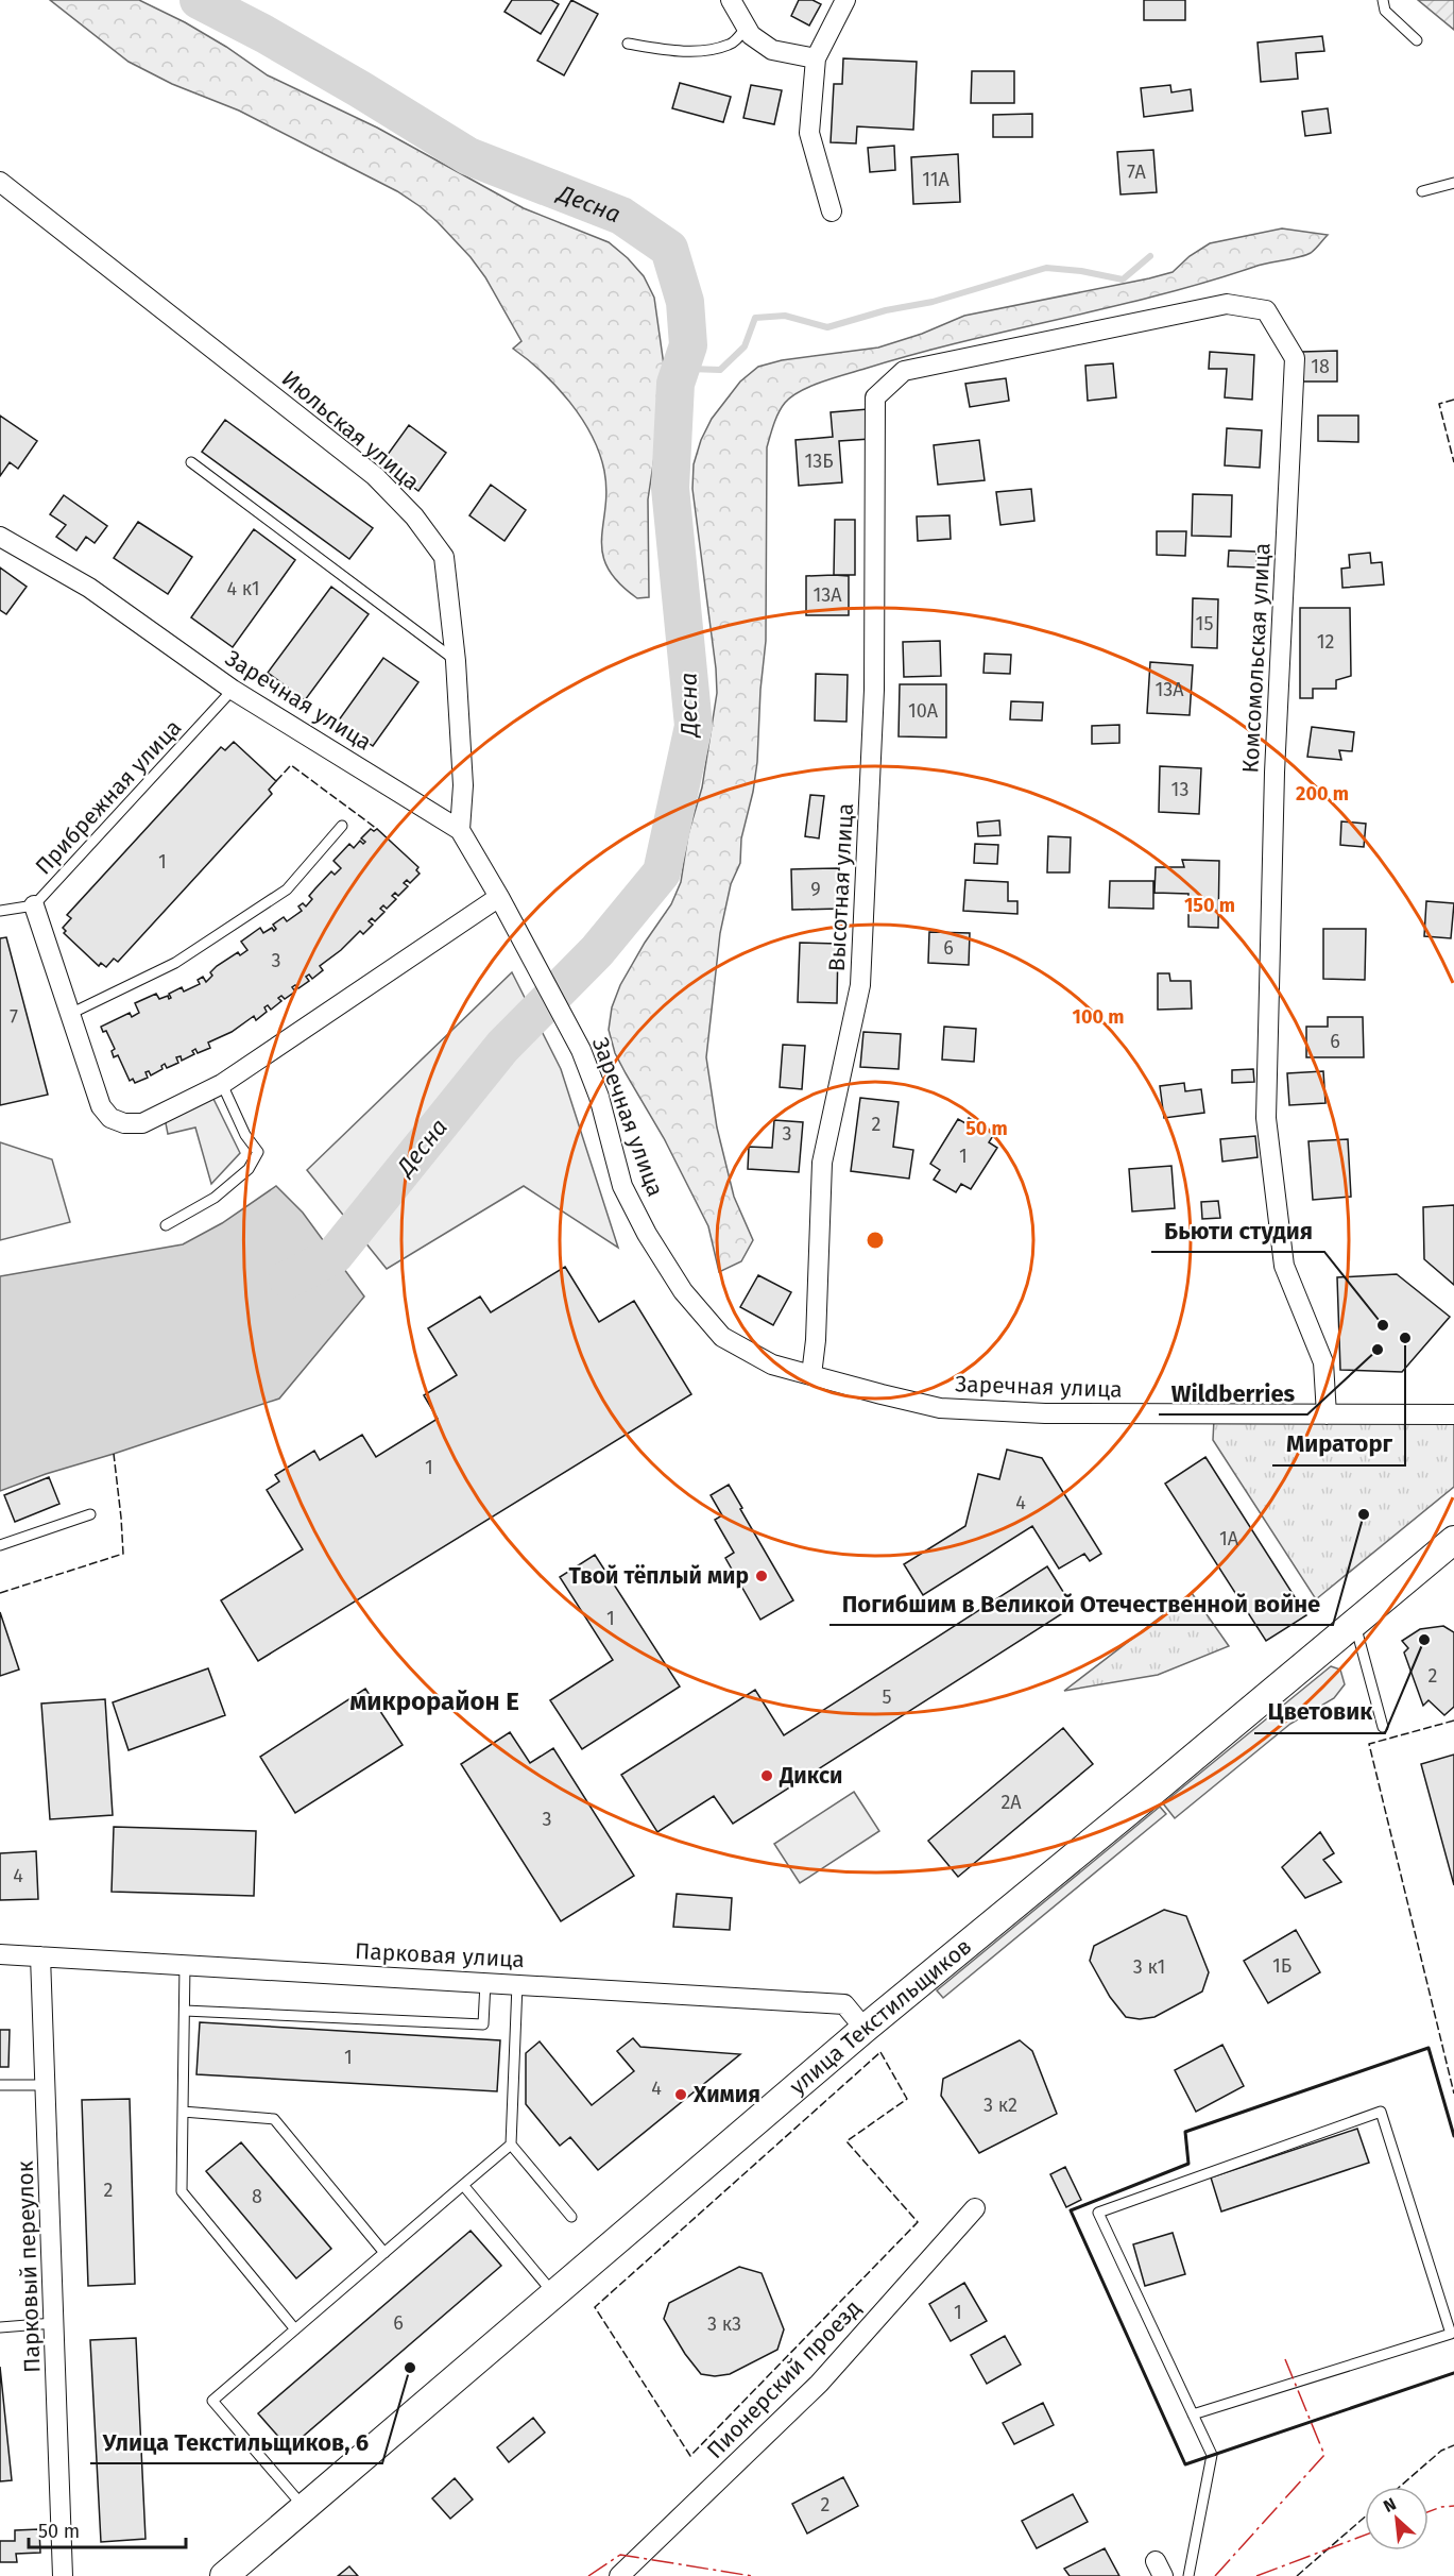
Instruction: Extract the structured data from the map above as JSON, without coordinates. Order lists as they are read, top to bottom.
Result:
{
  "streets": {
    "main road": ["улица Текстильщиков"],
    "street": [
      "Июльская улица",
      "Комсомольская улица",
      "Заречная улица",
      "Высотная улица",
      "Парковая улица",
      "Парковый переулок",
      "Пионерский проезд"
    ],
    "lane": ["Прибрежная улица"]
  },
  "crossings": [
    ["Июльская улица", "Заречная улица"],
    ["Комсомольская улица", "Заречная улица"],
    ["Комсомольская улица", "Высотная улица"],
    ["Заречная улица", "Прибрежная улица"],
    ["Заречная улица", "Высотная улица"],
    ["Парковая улица", "улица Текстильщиков"],
    ["Парковая улица", "Парковый переулок"]
  ],
  "districts": ["микрорайон Е"],
  "water": ["Десна"],
  "places": [
    "Бьюти студия",
    "Мираторг",
    "Wildberries",
    "Погибшим в Великой Отечественной войне",
    "Твой тёплый мир",
    "Цветовик",
    "Дикси",
    "Химия",
    "Улица Текстильщиков, 6"
  ],
  "house_numbers": [
    "7А",
    "11А",
    "18",
    "13Б",
    "4 к1",
    "13А",
    "15",
    "12",
    "13А",
    "10А",
    "13",
    "1",
    "9",
    "6",
    "3",
    "7",
    "6",
    "2",
    "3",
    "1",
    "1",
    "4",
    "1А",
    "1",
    "2",
    "5",
    "2А",
    "3",
    "4",
    "1Б",
    "3 к1",
    "1",
    "4",
    "3 к2",
    "2",
    "8",
    "1",
    "6",
    "3 к3",
    "2"
  ],
  "scale_bar": "50 m",
  "north": "top left",
  "rings": [
    "200 m",
    "150 m",
    "100 m",
    "50 m"
  ]
}
